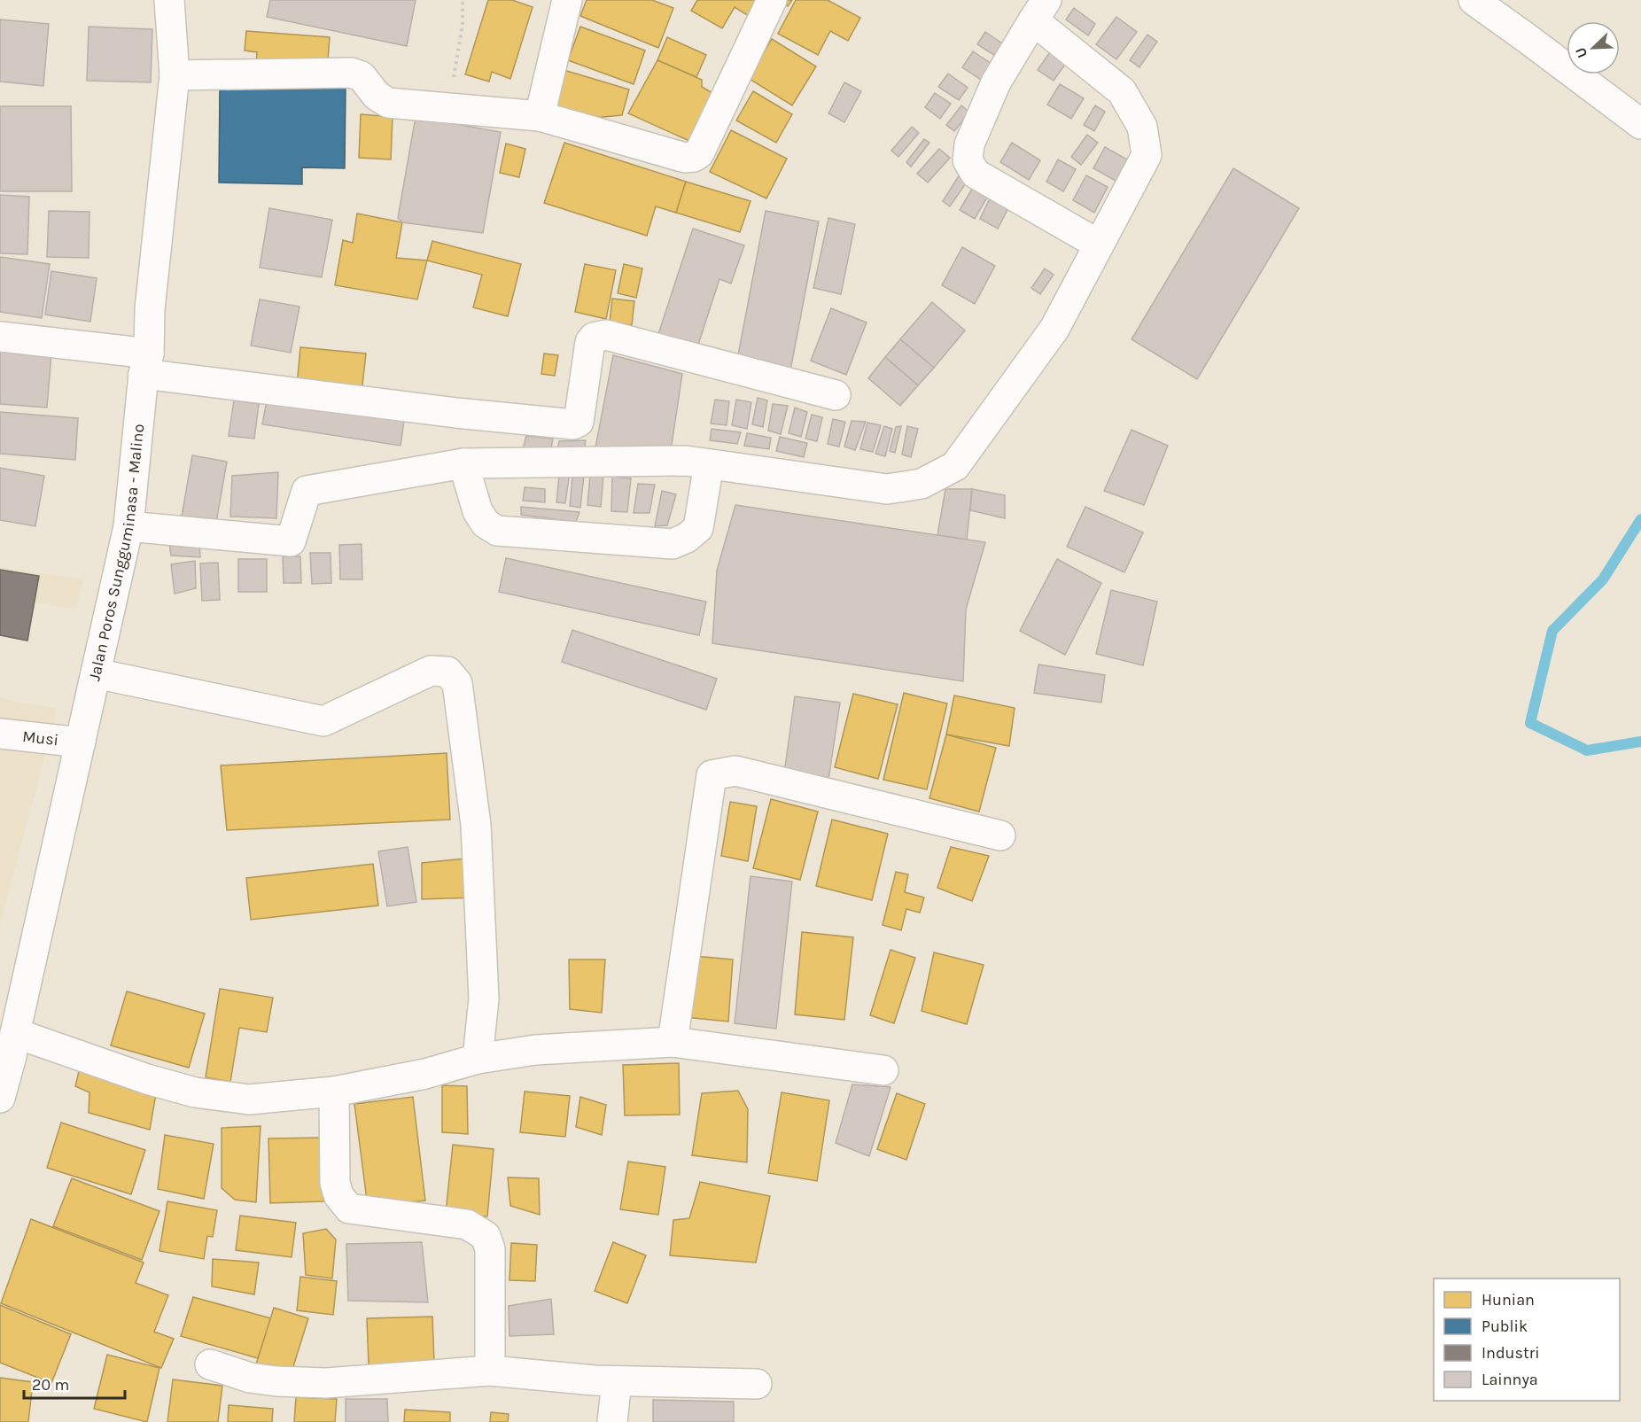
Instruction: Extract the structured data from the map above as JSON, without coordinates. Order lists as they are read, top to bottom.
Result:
{
  "streets": {
    "street": ["Jalan Poros Sungguminasa - Malino", "Musi"]
  },
  "crossings": [
    ["Jalan Poros Sungguminasa - Malino", "Musi"]
  ],
  "legend": [
    "Hunian",
    "Publik",
    "Industri",
    "Lainnya"
  ],
  "scale_bar": "20 m",
  "north": "bottom left"
}
